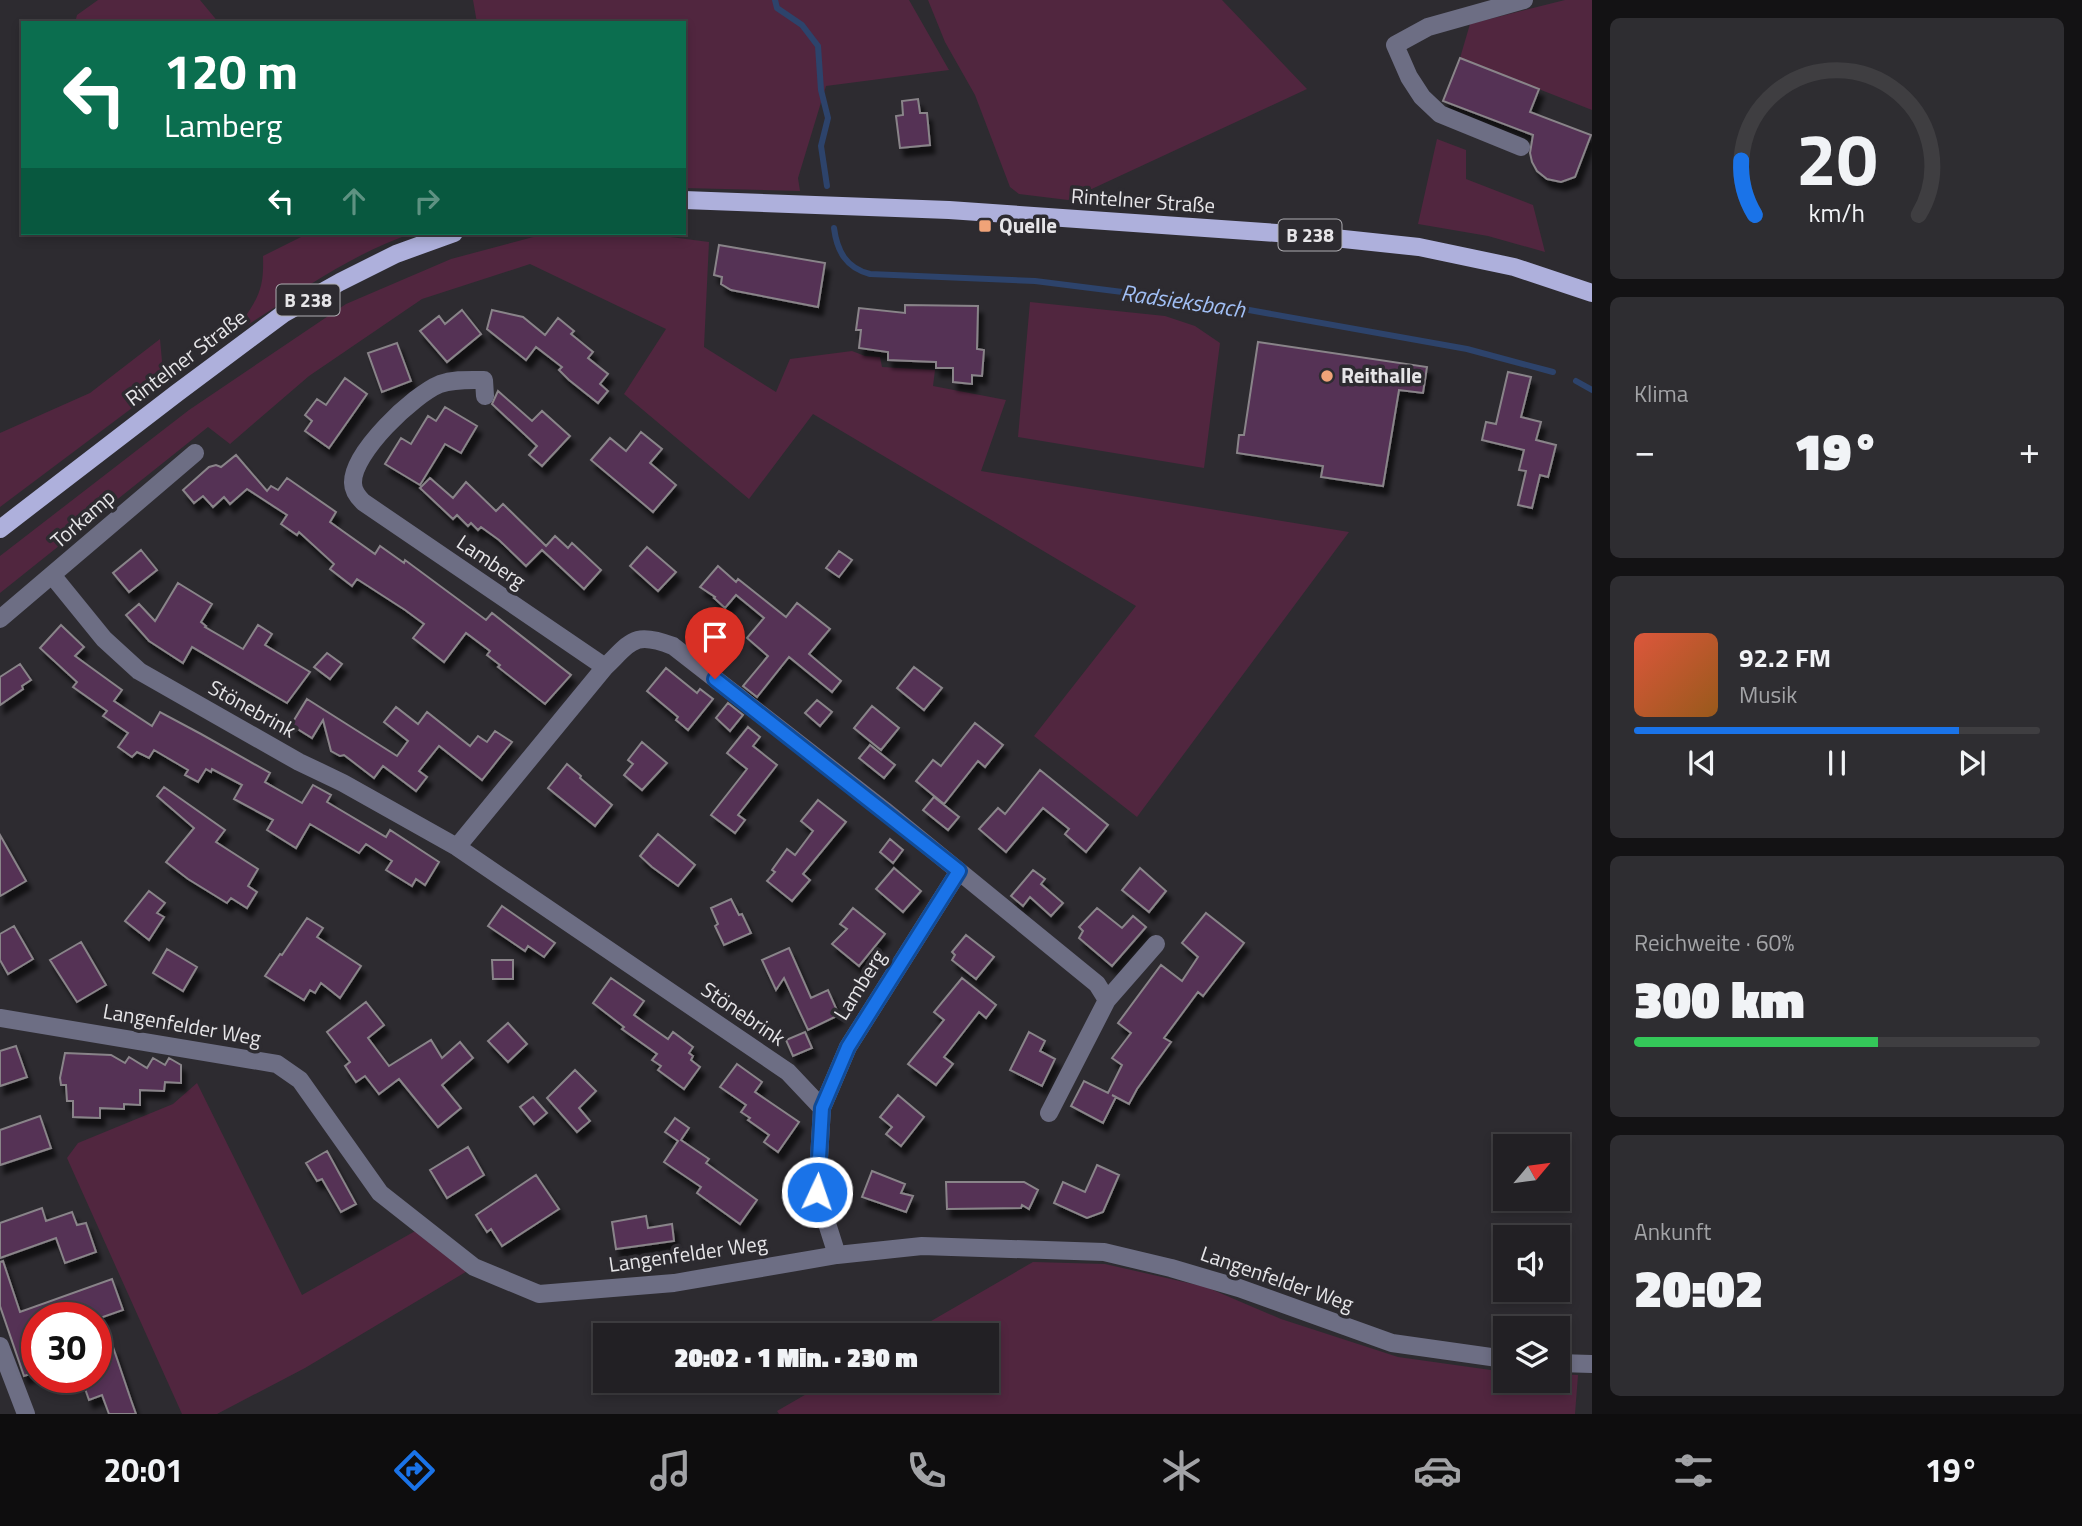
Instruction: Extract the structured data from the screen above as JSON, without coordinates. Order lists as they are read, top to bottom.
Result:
{
  "streets": {
    "main road": ["Rintelner Straße", "B 238"],
    "street": [
      "Torkamp",
      "Lamberg",
      "Stönebrink",
      "Langenfelder Weg"
    ]
  },
  "crossings": [
    ["Torkamp", "Stönebrink"],
    ["Lamberg", "Stönebrink"],
    ["Lamberg", "Langenfelder Weg"]
  ],
  "water": ["Radsieksbach"],
  "places": {
    "transit": ["Quelle"],
    "other": ["Reithalle"]
  },
  "north": "top right",
  "page": {
    "turn": ["120 m", "Lamberg"],
    "tile": [
      "Klima",
      ["Reichweite · 60%", "300 km"],
      ["Ankunft", "20:02"]
    ],
    "heat": ["−", "19°", "+"],
    "song": ["92.2 FM", "Musik"],
    "limit": "30",
    "trip": "20:02 · 1 Min. · 230 m",
    "tabs": ["20:01", "19°"],
    "gauge": ["20", "km/h"]
  }
}
